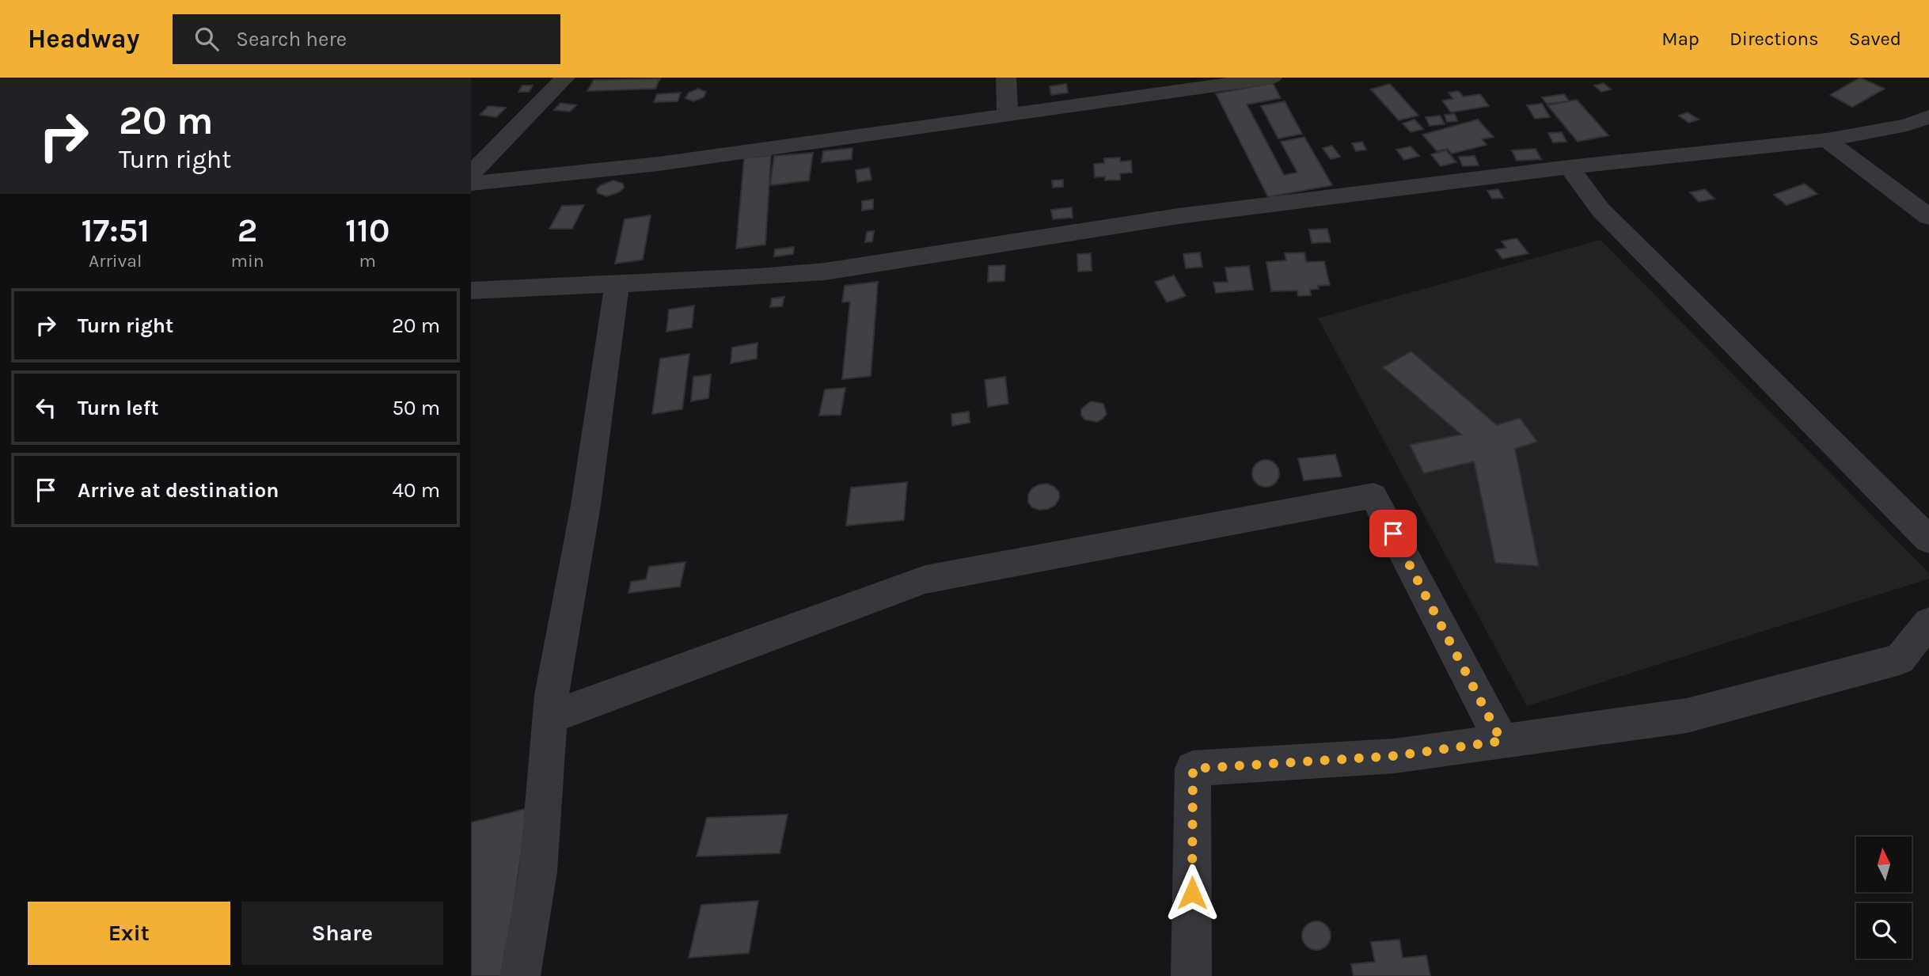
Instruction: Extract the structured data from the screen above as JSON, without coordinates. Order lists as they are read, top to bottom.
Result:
{
  "north": "top",
  "page": {
    "header": "Headway",
    "search": "Search here",
    "nav": ["Map", "Directions", "Saved"],
    "turn": ["20 m", "Turn right"],
    "eta": [
      "17:51",
      "Arrival",
      "2",
      "min",
      "110",
      "m"
    ],
    "list": [
      {
        "name": "Turn right",
        "value": "20 m"
      },
      {
        "name": "Turn left",
        "value": "50 m"
      },
      {
        "name": "Arrive at destination",
        "value": "40 m"
      }
    ],
    "buttons": ["Exit", "Share"]
  }
}
